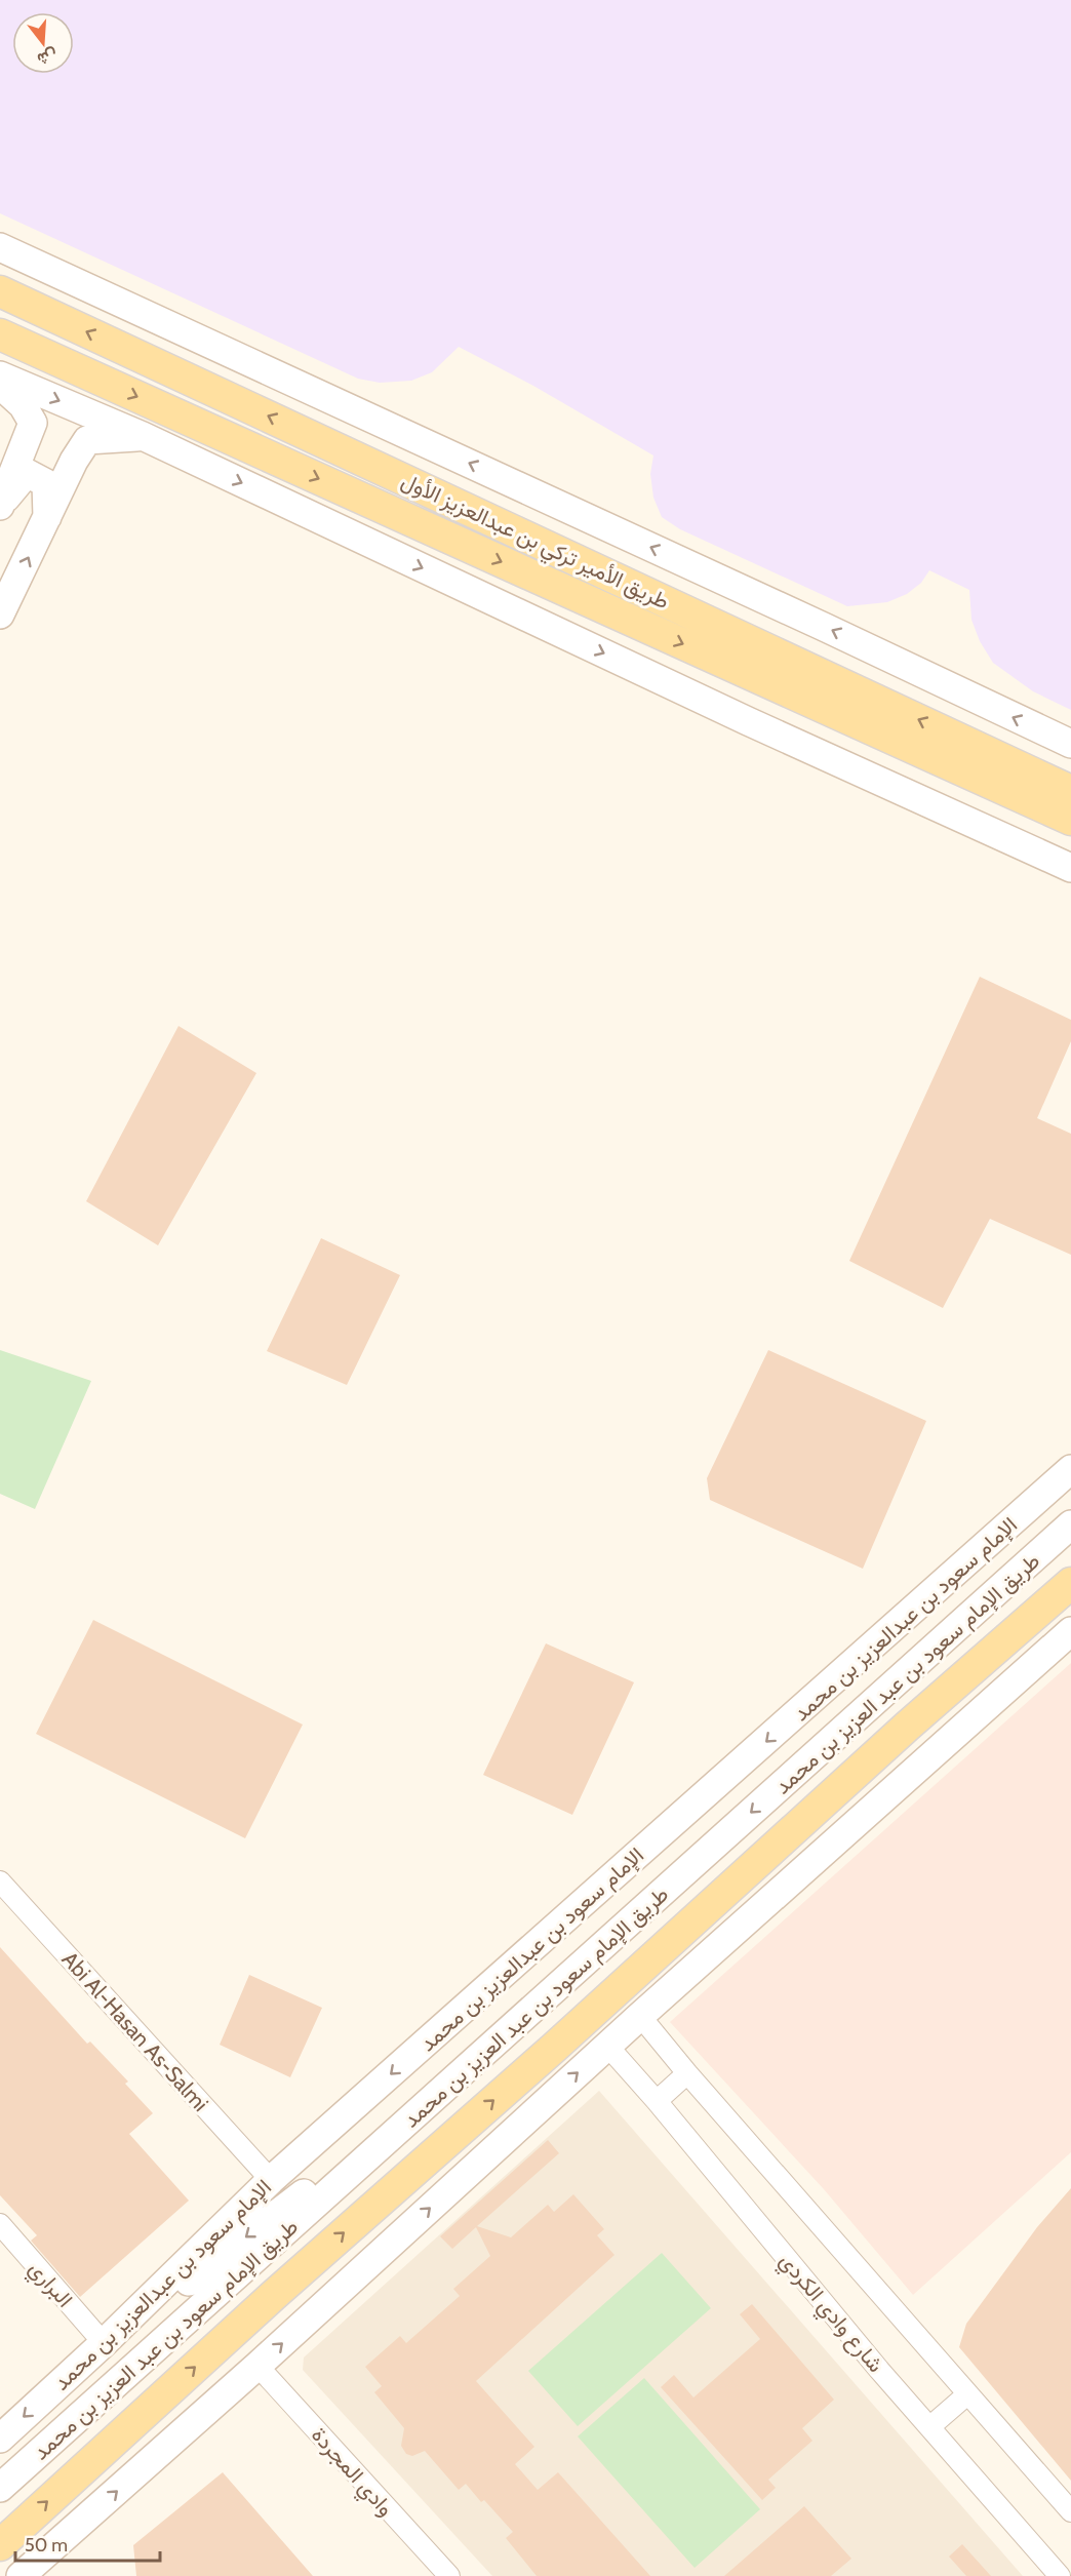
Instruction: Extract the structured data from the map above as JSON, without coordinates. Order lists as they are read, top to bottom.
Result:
{
  "streets": {
    "main road": ["طريق الأمير تركي بن عبدالعزيز الأول", "الإمام سعود بن عبدالعزيز بن محمد", "طريق الإمام سعود بن عبد العزيز بن محمد"],
    "street": [
      "Abi Al-Hasan As-Salmi",
      "البراري",
      "شارع وادي الكردي",
      "وادي المجردة"
    ]
  },
  "crossings": [
    ["الإمام سعود بن عبدالعزيز بن محمد", "Abi Al-Hasan As-Salmi"],
    ["الإمام سعود بن عبدالعزيز بن محمد", "البراري"]
  ],
  "scale_bar": "50 m",
  "north": "bottom"
}
